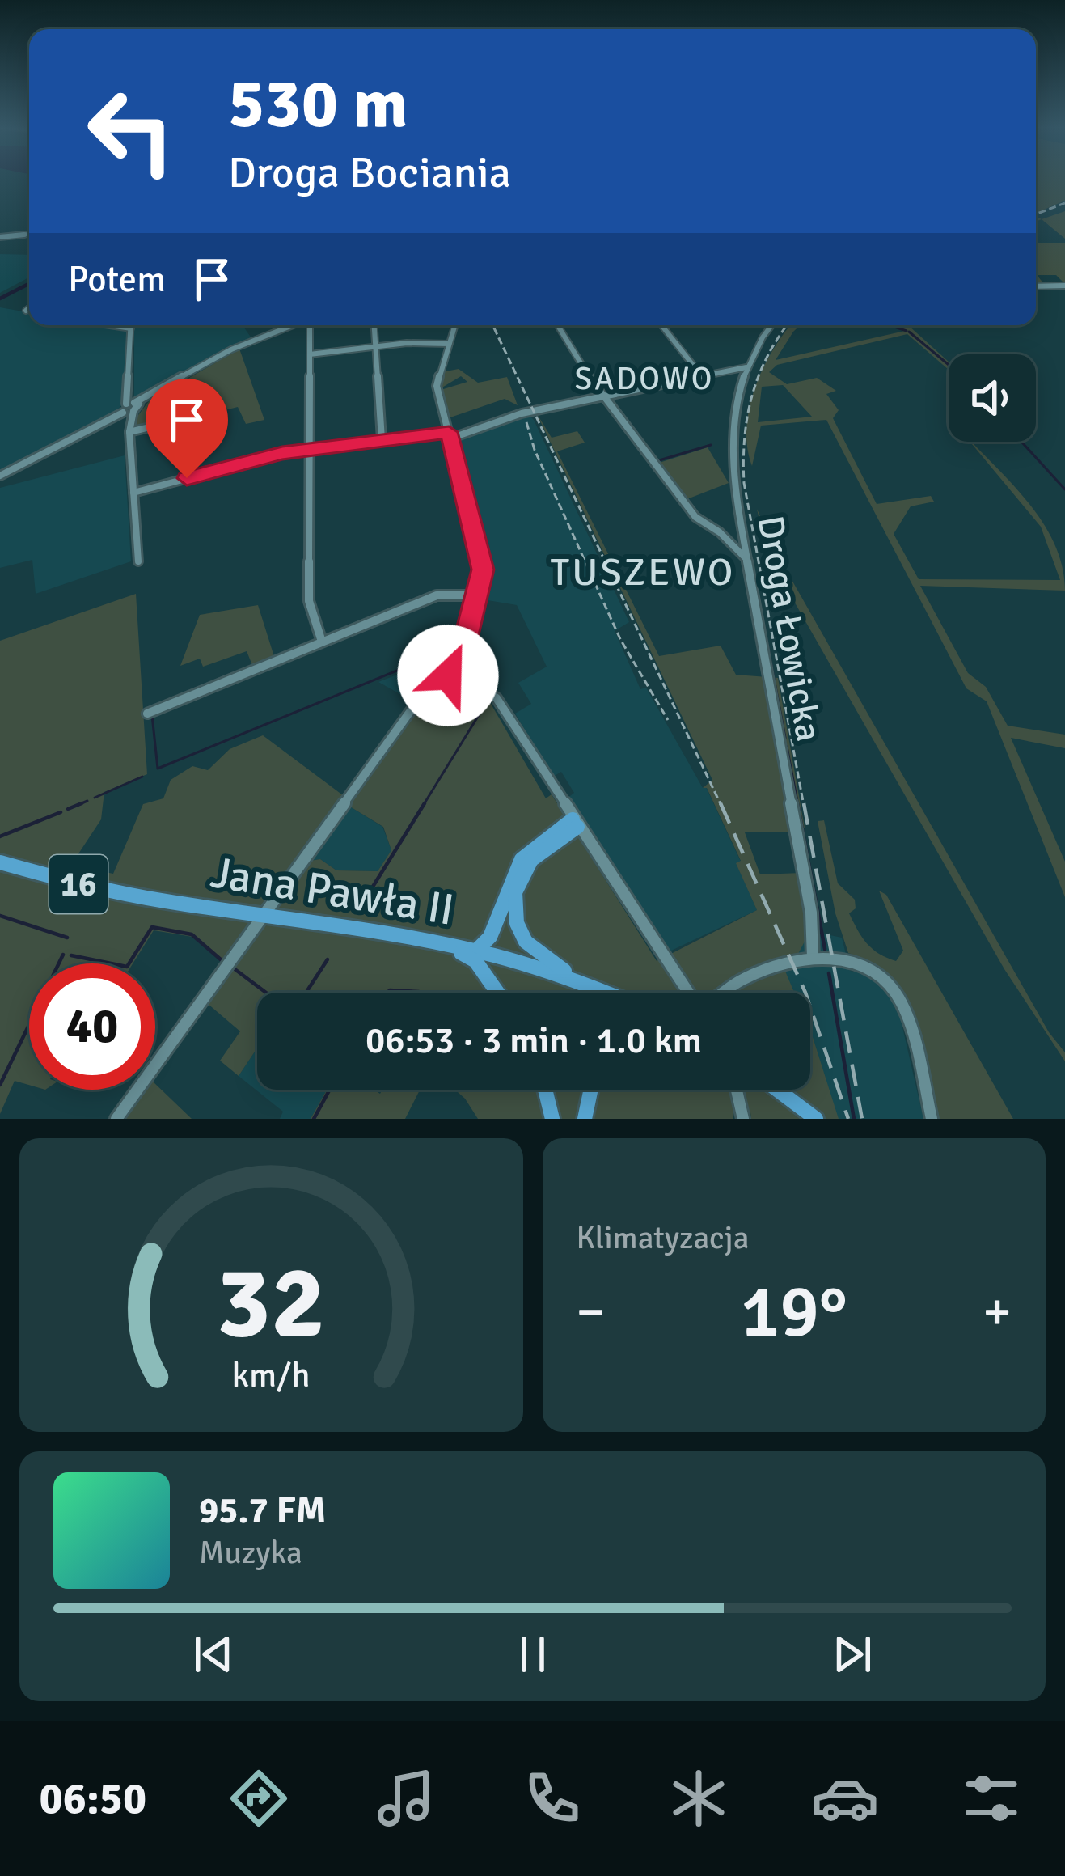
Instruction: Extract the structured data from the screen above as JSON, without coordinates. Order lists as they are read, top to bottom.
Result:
{
  "streets": {
    "main road": ["16", "Jana Pawła II"],
    "street": ["Droga Łowicka"]
  },
  "districts": ["SADOWO", "TUSZEWO"],
  "page": {
    "turn": ["530 m", "Droga Bociania"],
    "then": "Potem",
    "limit": "40",
    "trip": "06:53 · 3 min · 1.0 km",
    "tile": "Klimatyzacja",
    "heat": ["−", "19°", "+"],
    "song": ["95.7 FM", "Muzyka"],
    "tabs": "06:50",
    "gauge": ["32", "km/h"]
  }
}
